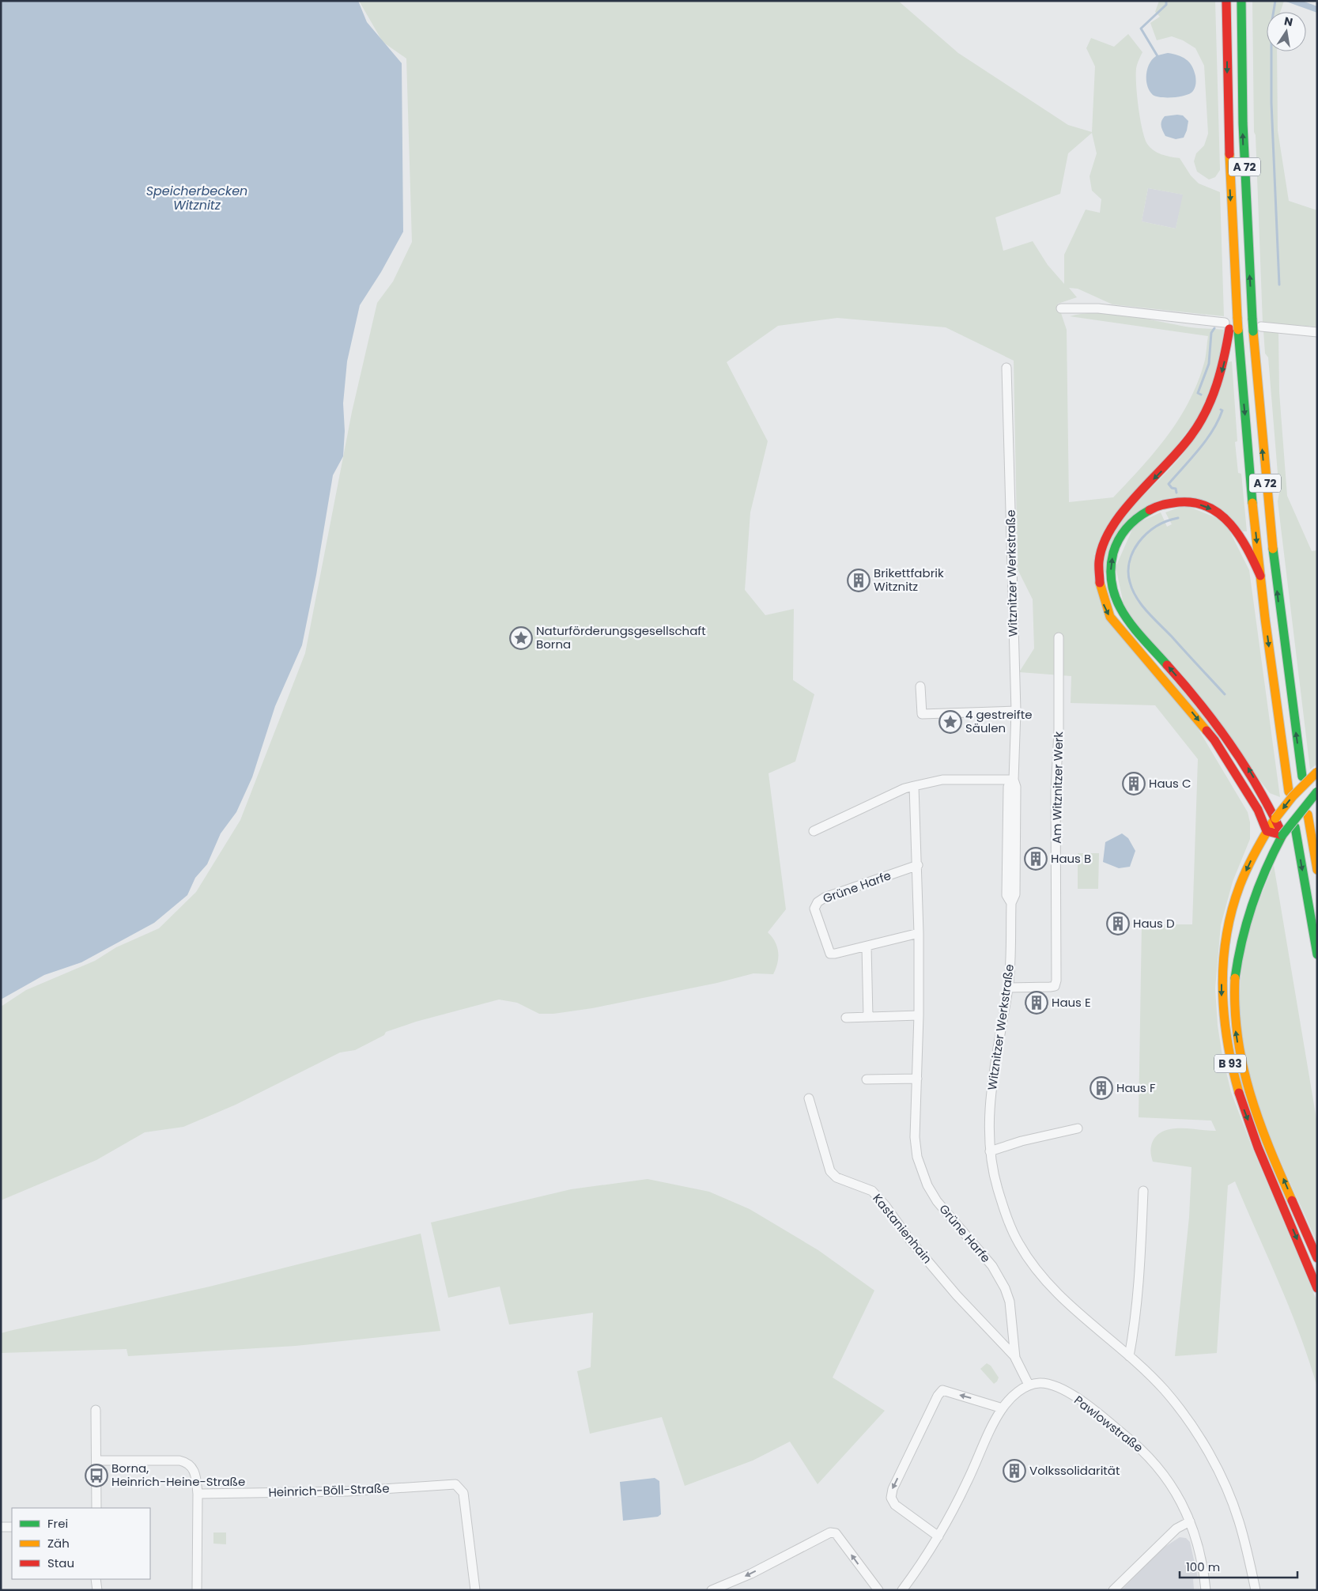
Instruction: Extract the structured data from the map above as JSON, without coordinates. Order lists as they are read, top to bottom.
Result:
{
  "streets": {
    "main road": ["A 72", "B 93"],
    "street": [
      "Witznitzer Werkstraße",
      "Am Witznitzer Werk",
      "Grüne Harfe",
      "Kastanienhain",
      "Pawlowstraße",
      "Heinrich-Böll-Straße"
    ]
  },
  "crossings": [
    ["Witznitzer Werkstraße", "Am Witznitzer Werk"],
    ["Grüne Harfe", "Kastanienhain"],
    ["Grüne Harfe", "Pawlowstraße"]
  ],
  "water": ["Speicherbecken Witznitz"],
  "places": {
    "building": [
      "Brikettfabrik Witznitz",
      "Haus C",
      "Haus B",
      "Haus D",
      "Haus E",
      "Haus F",
      "Volkssolidarität"
    ],
    "place": ["Naturförderungsgesellschaft Borna", "4 gestreifte Säulen"],
    "bus stop": ["Borna, Heinrich-Heine-Straße"]
  },
  "legend": ["Frei", "Zäh", "Stau"],
  "scale_bar": "100 m",
  "north": "top"
}
